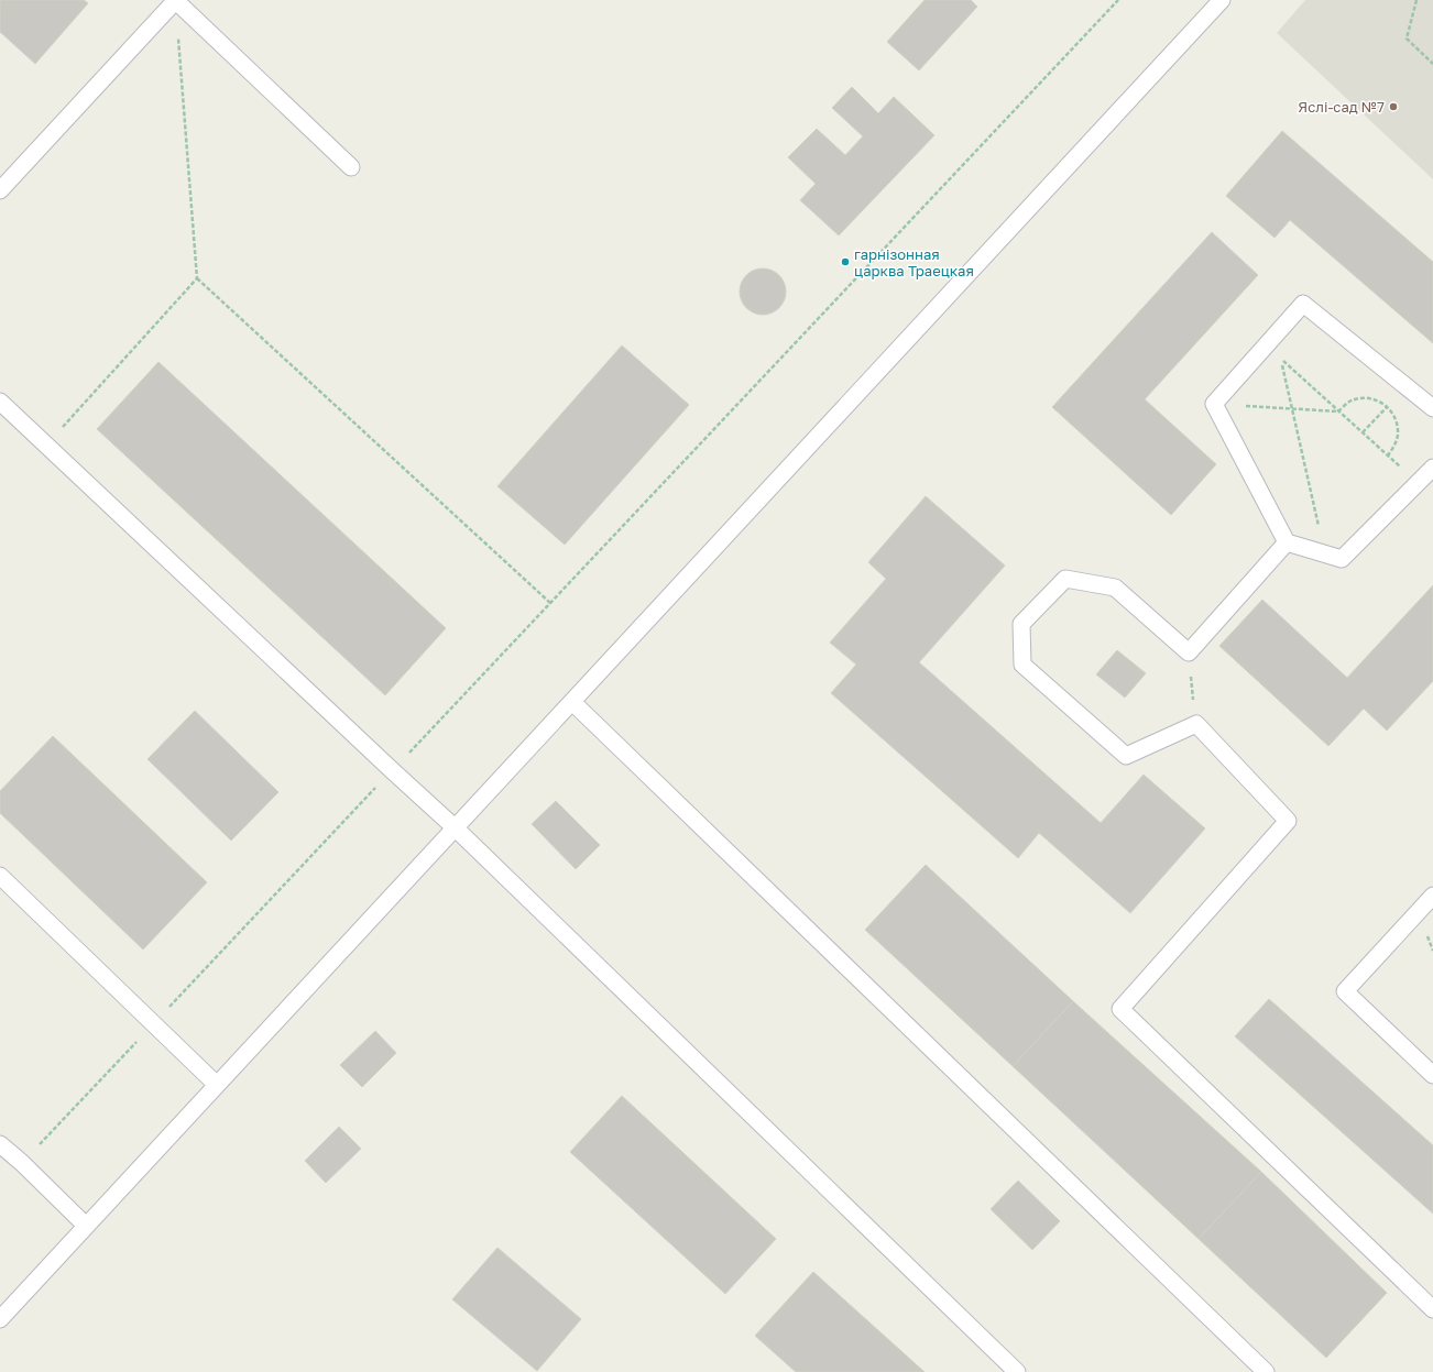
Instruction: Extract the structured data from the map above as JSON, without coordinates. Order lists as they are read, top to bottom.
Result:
{
  "places": ["Яслі-сад №7", "гарнізонная царква Траецкая"]
}
